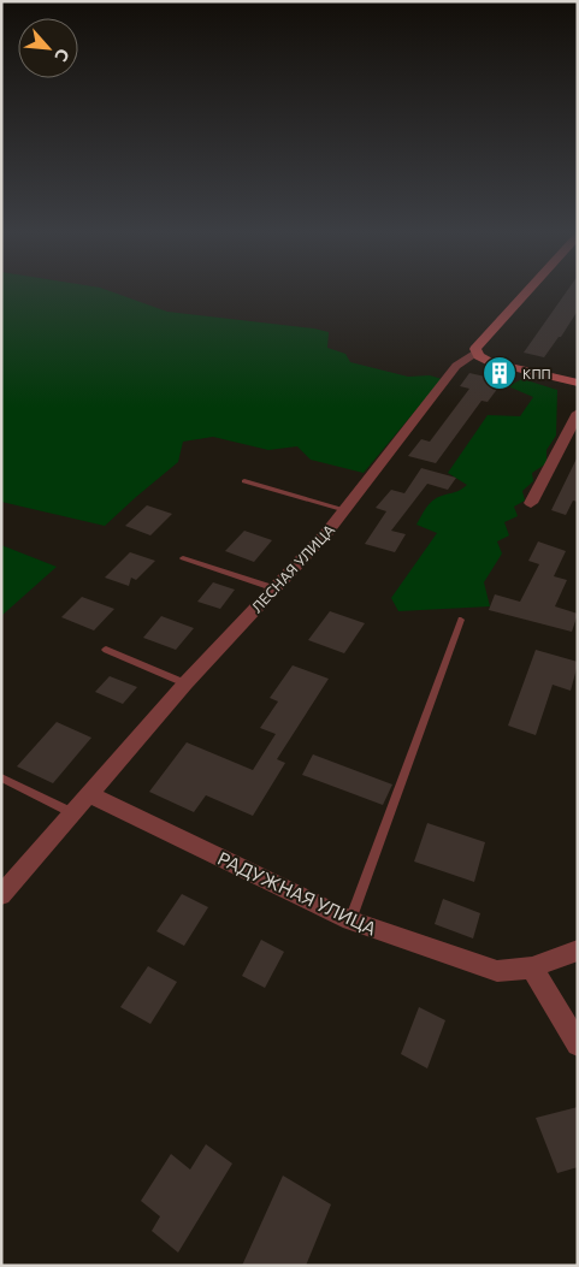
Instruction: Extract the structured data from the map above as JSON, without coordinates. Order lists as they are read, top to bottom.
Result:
{
  "streets": {
    "street": ["ЛЕСНАЯ УЛИЦА", "РАДУЖНАЯ УЛИЦА"]
  },
  "crossings": [
    ["ЛЕСНАЯ УЛИЦА", "РАДУЖНАЯ УЛИЦА"]
  ],
  "places": {
    "building": ["КПП"]
  },
  "north": "bottom right"
}
